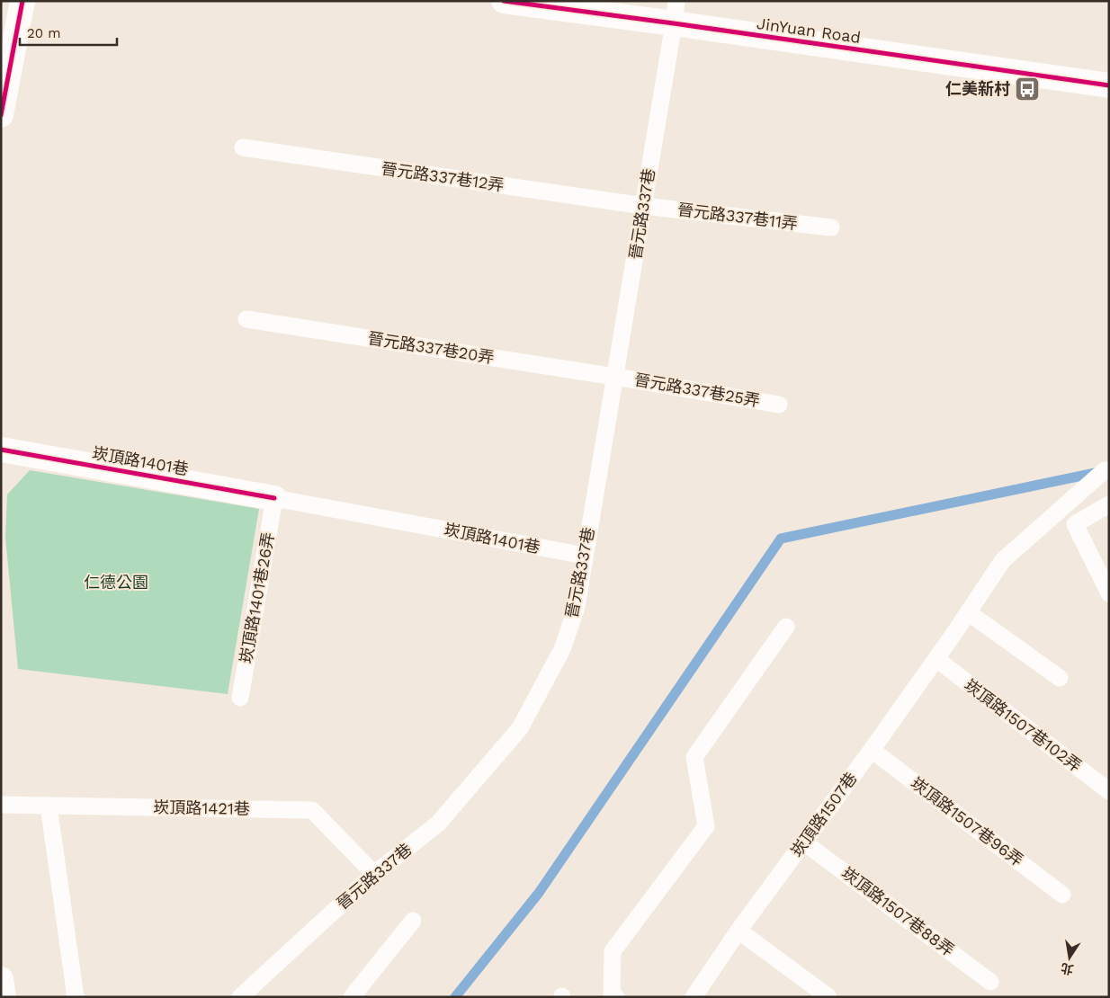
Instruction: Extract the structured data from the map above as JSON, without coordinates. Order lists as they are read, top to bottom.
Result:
{
  "streets": {
    "street": ["JinYuan Road", "崁頂路1401巷"],
    "lane": [
      "晉元路337巷12弄",
      "晉元路337巷",
      "晉元路337巷11弄",
      "晉元路337巷20弄",
      "晉元路337巷25弄",
      "崁頂路1401巷26弄",
      "崁頂路1507巷102弄",
      "崁頂路1421巷",
      "崁頂路1507巷",
      "崁頂路1507巷96弄",
      "崁頂路1507巷88弄"
    ]
  },
  "crossings": [
    ["JinYuan Road", "晉元路337巷"],
    ["晉元路337巷12弄", "晉元路337巷"],
    ["晉元路337巷12弄", "晉元路337巷11弄"],
    ["晉元路337巷", "晉元路337巷11弄"],
    ["晉元路337巷", "晉元路337巷20弄"],
    ["晉元路337巷", "晉元路337巷25弄"],
    ["晉元路337巷", "崁頂路1401巷"],
    ["晉元路337巷", "崁頂路1421巷"],
    ["晉元路337巷20弄", "晉元路337巷25弄"],
    ["崁頂路1401巷", "崁頂路1401巷26弄"],
    ["崁頂路1507巷102弄", "崁頂路1507巷"],
    ["崁頂路1507巷", "崁頂路1507巷96弄"],
    ["崁頂路1507巷", "崁頂路1507巷88弄"]
  ],
  "parks": ["仁德公園"],
  "places": {
    "bus stop": ["仁美新村"]
  },
  "scale_bar": "20 m",
  "north": "bottom"
}
